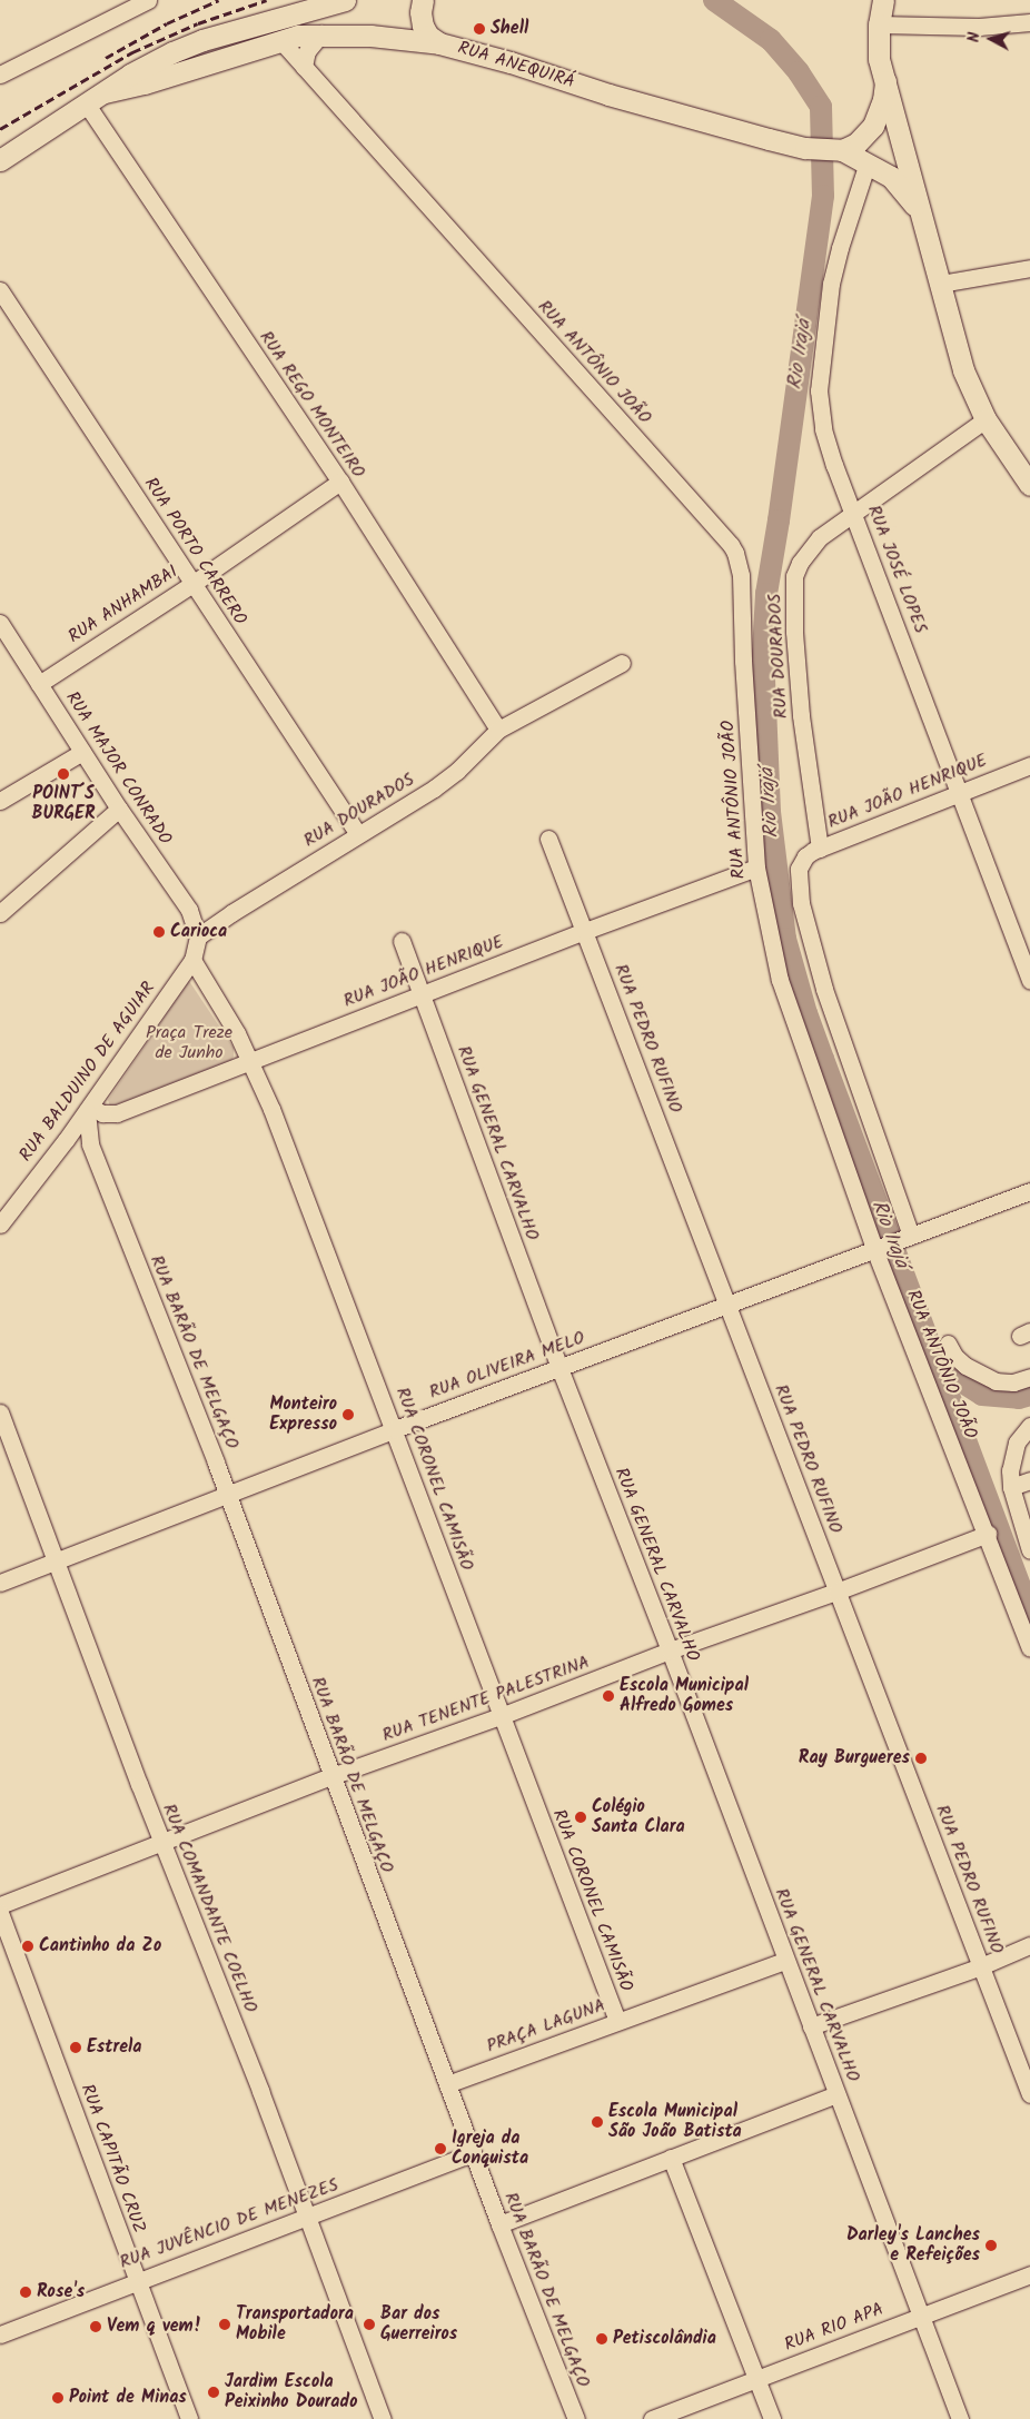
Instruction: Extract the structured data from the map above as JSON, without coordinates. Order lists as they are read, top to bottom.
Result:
{
  "streets": {
    "main road": ["RUA ANEQUIRÁ"],
    "street": [
      "RUA ANTÔNIO JOÃO",
      "RUA REGO MONTEIRO",
      "RUA PORTO CARRERO",
      "RUA JOSÉ LOPES",
      "RUA ANHAMBAI",
      "RUA DOURADOS",
      "RUA MAJOR CONRADO",
      "RUA JOÃO HENRIQUE",
      "RUA PEDRO RUFINO",
      "RUA BALDUINO DE AGUIAR",
      "RUA GENERAL CARVALHO",
      "RUA BARÃO DE MELGAÇO",
      "RUA OLIVEIRA MELO",
      "RUA CORONEL CAMISÃO",
      "RUA TENENTE PALESTRINA",
      "RUA COMANDANTE COELHO",
      "PRAÇA LAGUNA",
      "RUA CAPITÃO CRUZ",
      "RUA JUVÊNCIO DE MENEZES",
      "RUA RIO APA"
    ]
  },
  "crossings": [
    ["RUA ANEQUIRÁ", "RUA ANTÔNIO JOÃO"],
    ["RUA ANEQUIRÁ", "RUA JOSÉ LOPES"],
    ["RUA ANTÔNIO JOÃO", "RUA JOÃO HENRIQUE"],
    ["RUA ANTÔNIO JOÃO", "RUA OLIVEIRA MELO"],
    ["RUA ANTÔNIO JOÃO", "RUA TENENTE PALESTRINA"],
    ["RUA REGO MONTEIRO", "RUA ANHAMBAI"],
    ["RUA REGO MONTEIRO", "RUA DOURADOS"],
    ["RUA PORTO CARRERO", "RUA ANHAMBAI"],
    ["RUA PORTO CARRERO", "RUA DOURADOS"],
    ["RUA JOSÉ LOPES", "RUA DOURADOS"],
    ["RUA JOSÉ LOPES", "RUA JOÃO HENRIQUE"],
    ["RUA ANHAMBAI", "RUA MAJOR CONRADO"],
    ["RUA DOURADOS", "RUA MAJOR CONRADO"],
    ["RUA DOURADOS", "RUA JOÃO HENRIQUE"],
    ["RUA DOURADOS", "RUA BALDUINO DE AGUIAR"],
    ["RUA MAJOR CONRADO", "RUA BALDUINO DE AGUIAR"],
    ["RUA JOÃO HENRIQUE", "RUA PEDRO RUFINO"],
    ["RUA JOÃO HENRIQUE", "RUA GENERAL CARVALHO"],
    ["RUA JOÃO HENRIQUE", "RUA OLIVEIRA MELO"],
    ["RUA JOÃO HENRIQUE", "RUA CORONEL CAMISÃO"],
    ["RUA PEDRO RUFINO", "RUA OLIVEIRA MELO"],
    ["RUA PEDRO RUFINO", "RUA TENENTE PALESTRINA"],
    ["RUA BALDUINO DE AGUIAR", "RUA BARÃO DE MELGAÇO"],
    ["RUA BALDUINO DE AGUIAR", "RUA CORONEL CAMISÃO"],
    ["RUA GENERAL CARVALHO", "RUA OLIVEIRA MELO"],
    ["RUA GENERAL CARVALHO", "RUA TENENTE PALESTRINA"],
    ["RUA GENERAL CARVALHO", "PRAÇA LAGUNA"],
    ["RUA GENERAL CARVALHO", "RUA RIO APA"],
    ["RUA BARÃO DE MELGAÇO", "RUA OLIVEIRA MELO"],
    ["RUA BARÃO DE MELGAÇO", "RUA TENENTE PALESTRINA"],
    ["RUA BARÃO DE MELGAÇO", "PRAÇA LAGUNA"],
    ["RUA BARÃO DE MELGAÇO", "RUA JUVÊNCIO DE MENEZES"],
    ["RUA OLIVEIRA MELO", "RUA CORONEL CAMISÃO"],
    ["RUA OLIVEIRA MELO", "RUA COMANDANTE COELHO"],
    ["RUA CORONEL CAMISÃO", "RUA TENENTE PALESTRINA"],
    ["RUA CORONEL CAMISÃO", "PRAÇA LAGUNA"],
    ["RUA TENENTE PALESTRINA", "RUA COMANDANTE COELHO"],
    ["RUA COMANDANTE COELHO", "RUA JUVÊNCIO DE MENEZES"],
    ["RUA CAPITÃO CRUZ", "RUA JUVÊNCIO DE MENEZES"]
  ],
  "water": ["Rio Irajá"],
  "parks": ["Praça Treze de Junho"],
  "places": [
    "Shell",
    "POINT´S BURGER",
    "Carioca",
    "Monteiro Expresso",
    "Escola Municipal Alfredo Gomes",
    "Ray Burgueres",
    "Colégio Santa Clara",
    "Cantinho da Zo",
    "Estrela",
    "Escola Municipal São João Batista",
    "Igreja da Conquista",
    "Darley's Lanches e Refeições",
    "Rose's",
    "Transportadora Mobile",
    "Bar dos Guerreiros",
    "Vem q vem!",
    "Petiscolândia",
    "Jardim Escola Peixinho Dourado",
    "Point de Minas"
  ],
  "north": "left"
}
